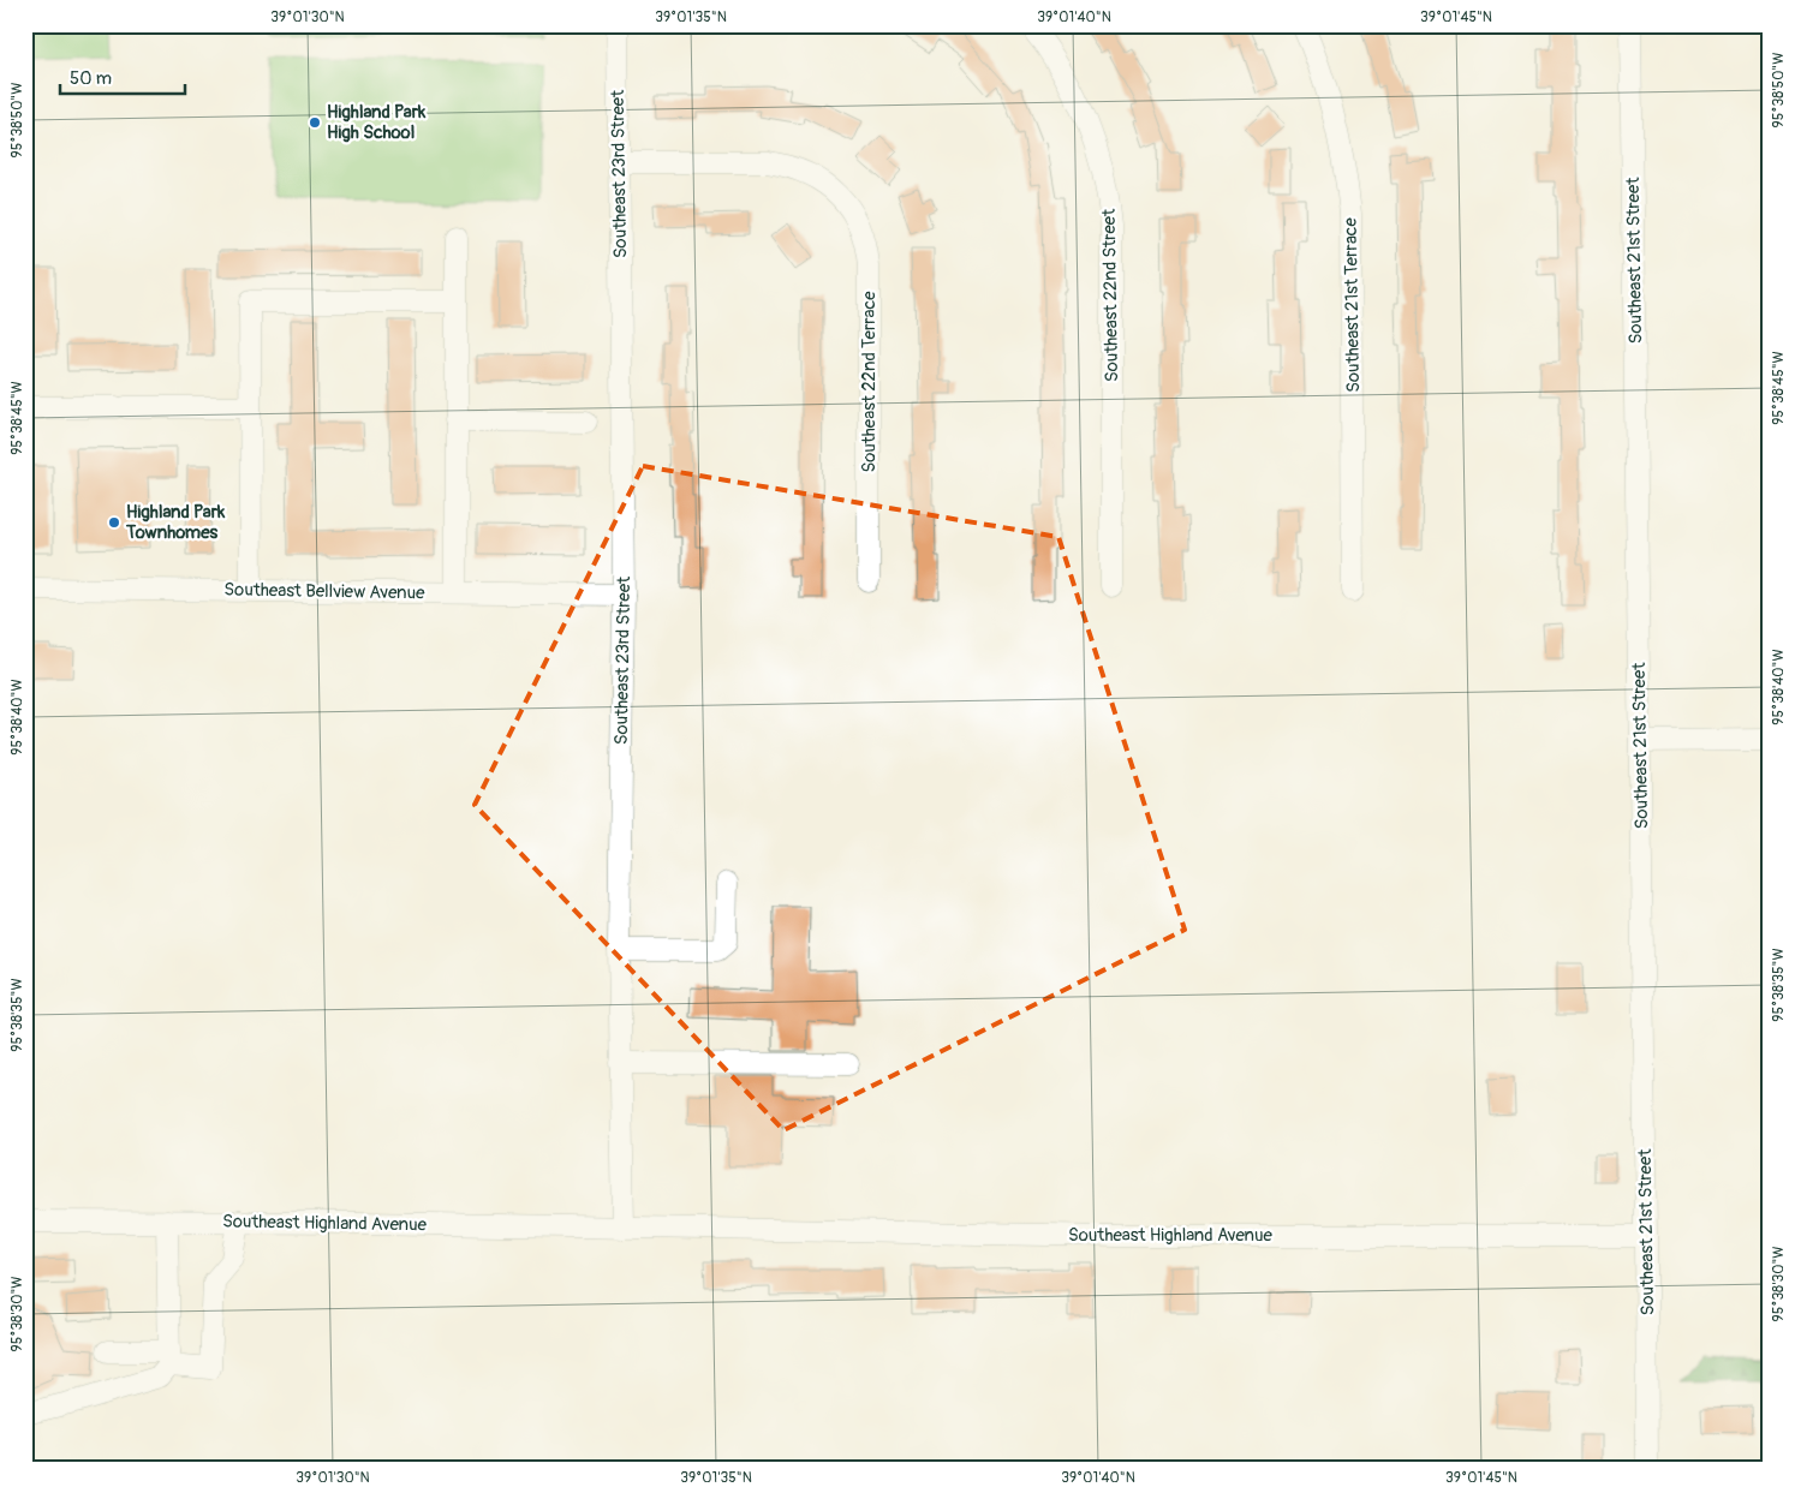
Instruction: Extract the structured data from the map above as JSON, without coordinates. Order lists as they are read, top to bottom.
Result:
{
  "streets": {
    "street": [
      "Southeast 23rd Street",
      "Southeast 21st Street",
      "Southeast 22nd Street",
      "Southeast 21st Terrace",
      "Southeast 22nd Terrace",
      "Southeast Bellview Avenue",
      "Southeast Highland Avenue"
    ]
  },
  "crossings": [
    ["Southeast 23rd Street", "Southeast 22nd Terrace"],
    ["Southeast 23rd Street", "Southeast Bellview Avenue"],
    ["Southeast 23rd Street", "Southeast Highland Avenue"],
    ["Southeast 21st Street", "Southeast Highland Avenue"]
  ],
  "places": ["Highland Park High School", "Highland Park Townhomes"],
  "scale_bar": "50 m",
  "coordinates": [
    "39°01'30\"N",
    "39°01'35\"N",
    "39°01'40\"N",
    "39°01'45\"N",
    "95°38'50\"W",
    "95°38'45\"W",
    "95°38'40\"W",
    "95°38'35\"W",
    "95°38'30\"W"
  ]
}
